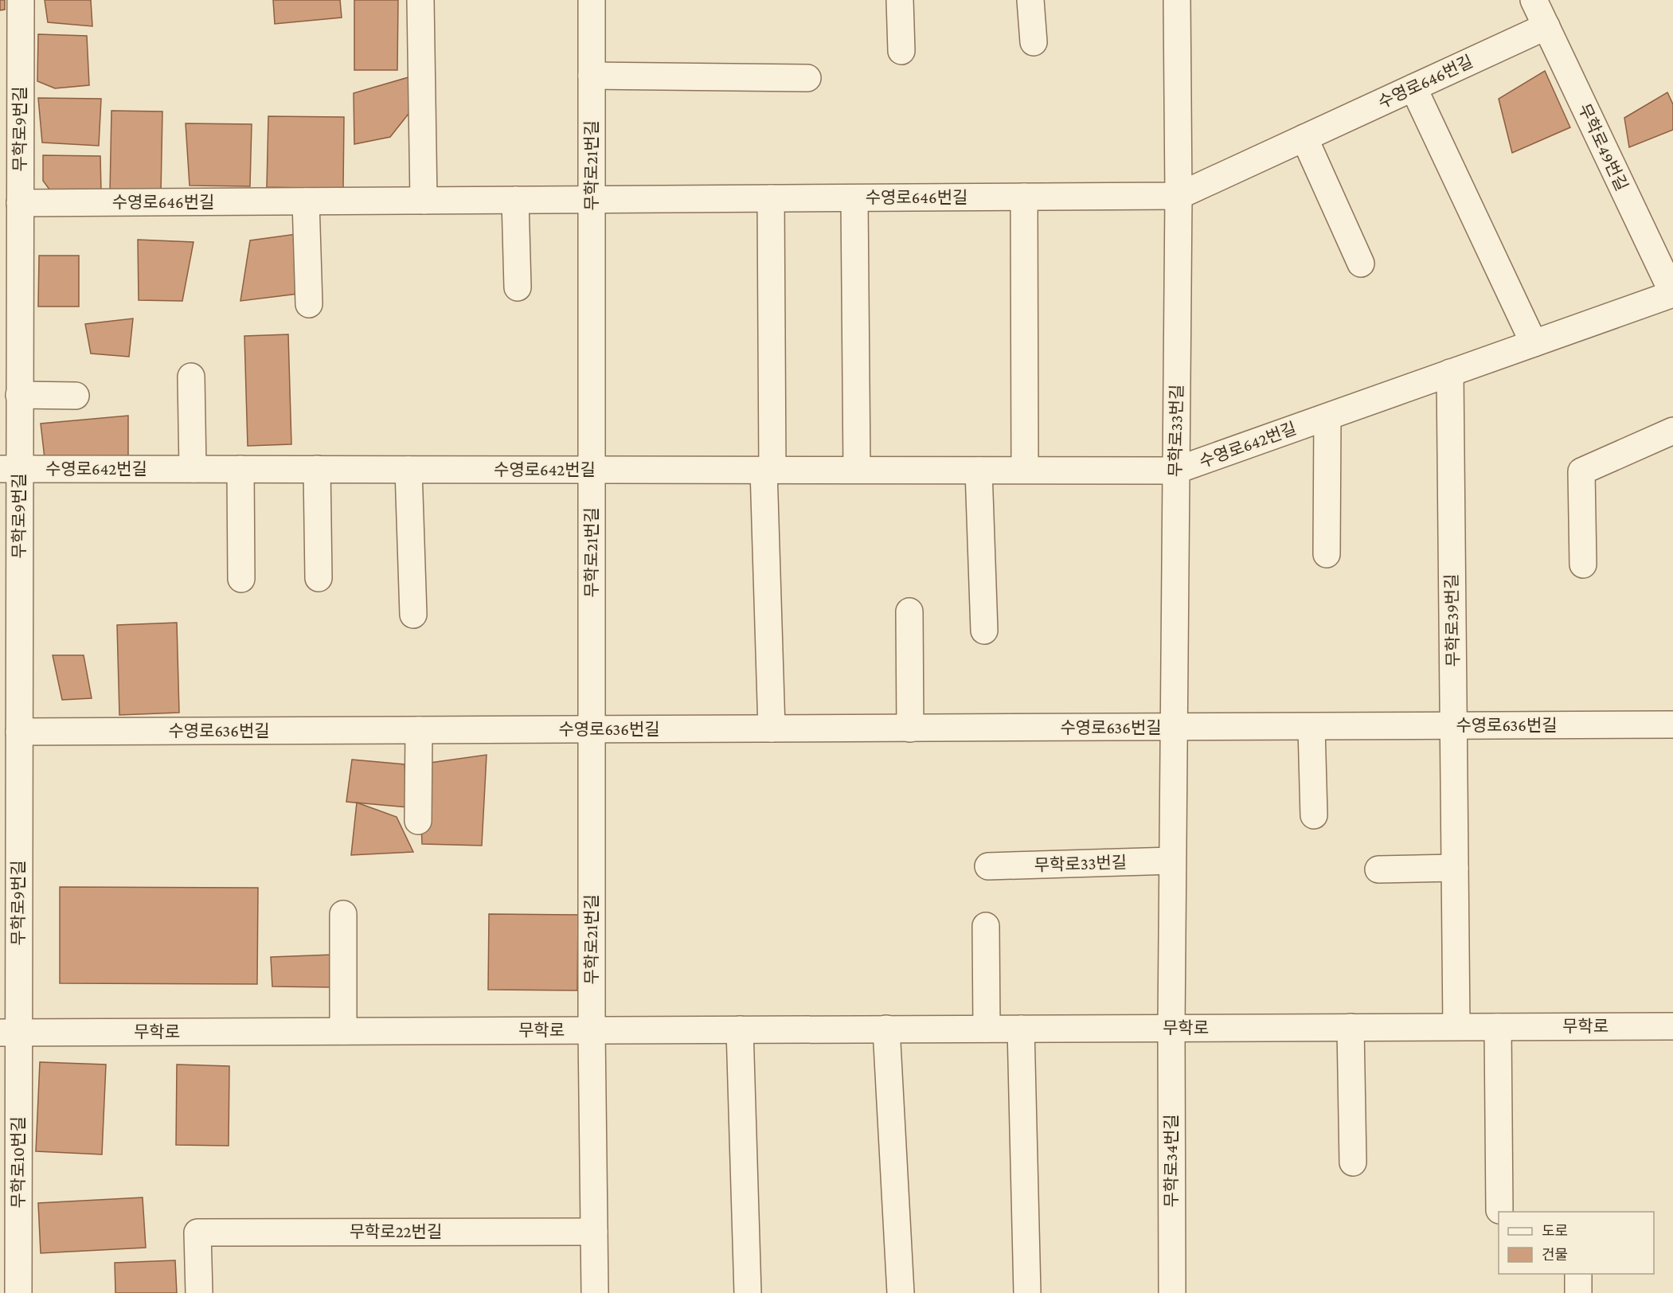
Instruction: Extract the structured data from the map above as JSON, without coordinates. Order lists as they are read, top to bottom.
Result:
{
  "streets": {
    "street": [
      "수영로646번길",
      "무학로9번길",
      "무학로49번길",
      "무학로21번길",
      "무학로33번길",
      "수영로642번길",
      "무학로39번길",
      "수영로636번길",
      "무학로",
      "무학로34번길",
      "무학로10번길",
      "무학로22번길"
    ]
  },
  "crossings": [
    ["수영로646번길", "무학로9번길"],
    ["수영로646번길", "무학로49번길"],
    ["수영로646번길", "무학로21번길"],
    ["수영로646번길", "무학로33번길"],
    ["무학로9번길", "수영로642번길"],
    ["무학로9번길", "수영로636번길"],
    ["무학로9번길", "무학로"],
    ["무학로9번길", "무학로10번길"],
    ["무학로49번길", "수영로642번길"],
    ["무학로21번길", "수영로642번길"],
    ["무학로21번길", "수영로636번길"],
    ["무학로21번길", "무학로"],
    ["무학로33번길", "수영로642번길"],
    ["무학로33번길", "수영로636번길"],
    ["무학로33번길", "무학로"],
    ["무학로33번길", "무학로34번길"],
    ["수영로642번길", "무학로39번길"],
    ["무학로39번길", "수영로636번길"],
    ["무학로39번길", "무학로"],
    ["무학로", "무학로34번길"],
    ["무학로", "무학로10번길"]
  ],
  "legend": ["도로", "건물"]
}
